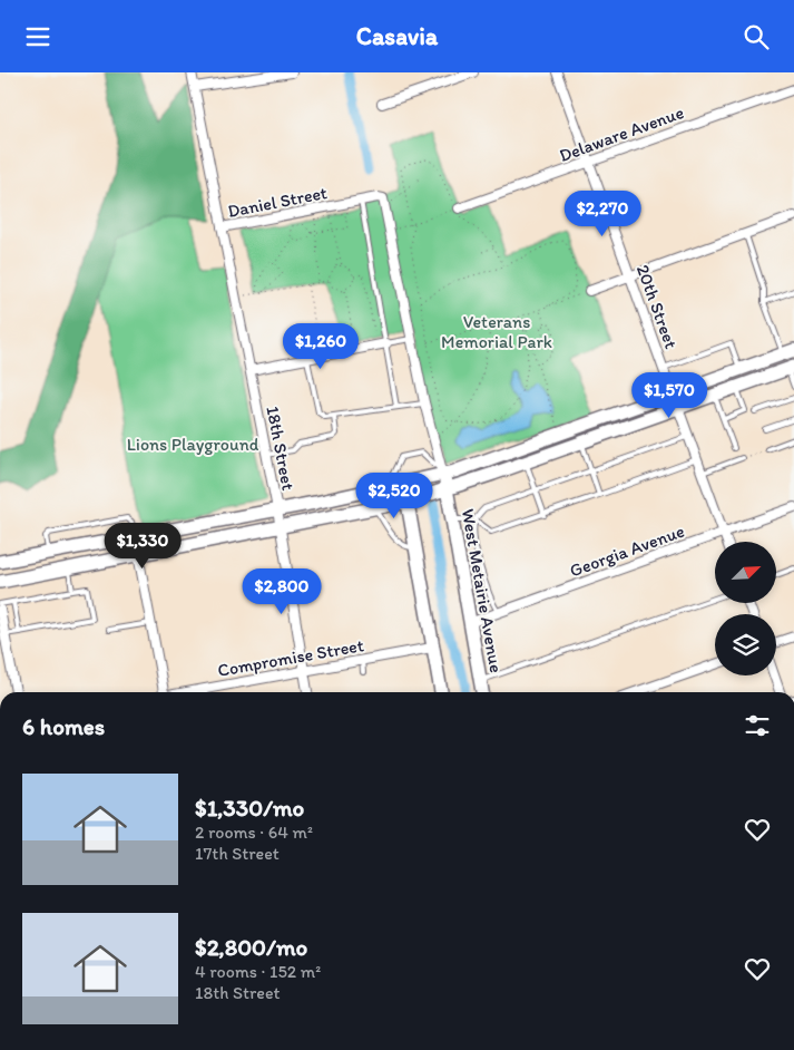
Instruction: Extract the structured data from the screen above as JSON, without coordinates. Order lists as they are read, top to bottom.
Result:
{
  "streets": {
    "main road": ["West Metairie Avenue"],
    "street": [
      "Delaware Avenue",
      "Daniel Street",
      "20th Street",
      "18th Street",
      "Georgia Avenue",
      "Compromise Street"
    ]
  },
  "crossings": [
    ["Delaware Avenue", "20th Street"],
    ["Daniel Street", "18th Street"],
    ["Daniel Street", "West Metairie Avenue"],
    ["18th Street", "Compromise Street"],
    ["Georgia Avenue", "West Metairie Avenue"]
  ],
  "parks": ["Veterans Memorial Park", "Lions Playground"],
  "north": "top right",
  "page": {
    "header": "Casavia",
    "price": [
      "$2,270",
      "$1,260",
      "$1,570",
      "$2,520",
      "$1,330",
      "$2,800"
    ],
    "heading": "6 homes",
    "list": [
      {
        "name": "$1,330/mo",
        "note": "2 rooms · 64 m² · 17th Street"
      },
      {
        "name": "$2,800/mo",
        "note": "4 rooms · 152 m² · 18th Street"
      }
    ]
  }
}
